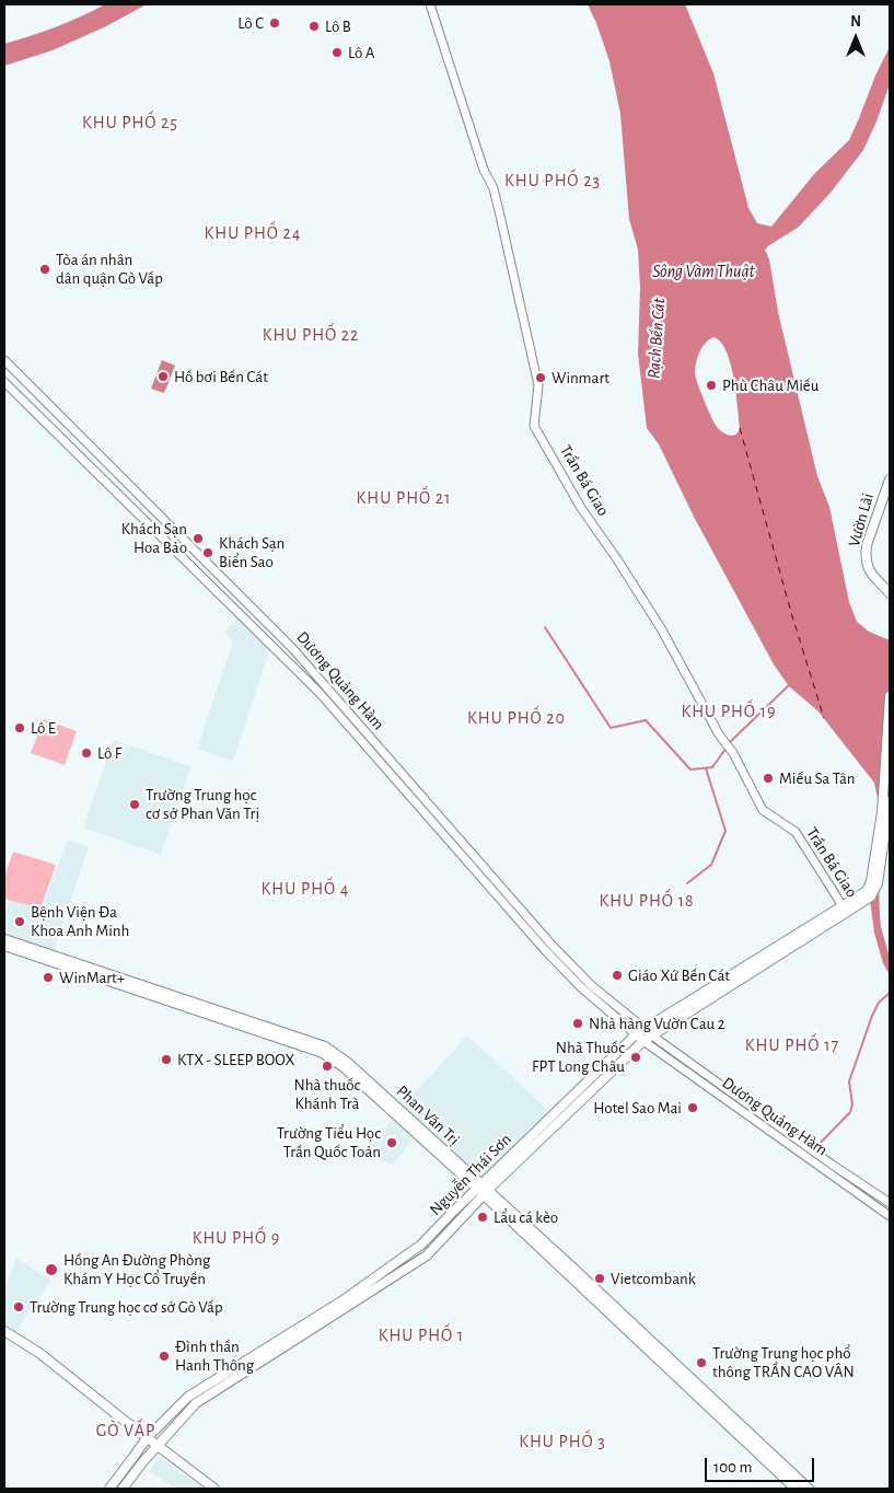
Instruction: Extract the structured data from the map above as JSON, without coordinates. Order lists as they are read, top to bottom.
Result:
{
  "streets": {
    "main road": ["Vườn Lài", "Phan Văn Trị", "Nguyễn Thái Sơn"],
    "street": ["Trần Bá Giao", "Dương Quảng Hàm"]
  },
  "crossings": [
    ["Trần Bá Giao", "Nguyễn Thái Sơn"],
    ["Dương Quảng Hàm", "Nguyễn Thái Sơn"],
    ["Phan Văn Trị", "Nguyễn Thái Sơn"]
  ],
  "districts": [
    "KHU PHỐ 25",
    "KHU PHỐ 23",
    "KHU PHỐ 24",
    "KHU PHỐ 22",
    "KHU PHỐ 21",
    "KHU PHỐ 19",
    "KHU PHỐ 20",
    "KHU PHỐ 4",
    "KHU PHỐ 18",
    "KHU PHỐ 17",
    "KHU PHỐ 9",
    "KHU PHỐ 1",
    "GÒ VẤP",
    "KHU PHỐ 3"
  ],
  "water": ["Sông Vàm Thuật", "Rạch Bến Cát"],
  "places": [
    "Lô C",
    "Lô B",
    "Lô A",
    "Tòa án nhân dân quận Gò Vấp",
    "Hồ bơi Bến Cát",
    "Winmart",
    "Phù Châu Miếu",
    "Khách Sạn Hoa Bảo",
    "Khách Sạn Biển Sao",
    "Lô E",
    "Lô F",
    "Miếu Sa Tân",
    "Trường Trung học cơ sở Phan Văn Trị",
    "Bệnh Viện Đa Khoa Anh Minh",
    "Giáo Xứ Bến Cát",
    "WinMart+",
    "Nhà hàng Vườn Cau 2",
    "Nhà Thuốc FPT Long Châu",
    "KTX - SLEEP BOOX",
    "Nhà thuốc Khánh Trà",
    "Hotel Sao Mai",
    "Trường Tiểu Học Trần Quốc Toản",
    "Lẩu cá kèo",
    "Hồng An Đường Phòng Khám Y Học Cổ Truyền",
    "Vietcombank",
    "Trường Trung học cơ sở Gò Vấp",
    "Đình thần Hanh Thông",
    "Trường Trung học phổ thông TRẦN CAO VÂN"
  ],
  "scale_bar": "100 m",
  "north": "top"
}
